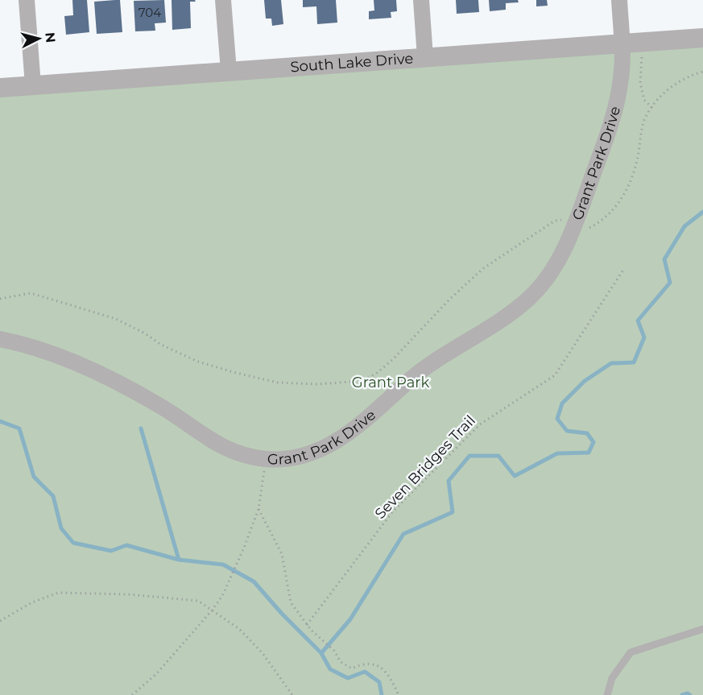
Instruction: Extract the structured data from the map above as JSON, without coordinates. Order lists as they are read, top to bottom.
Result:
{
  "streets": {
    "street": ["South Lake Drive", "Grant Park Drive"],
    "path": ["Seven Bridges Trail"]
  },
  "crossings": [
    ["South Lake Drive", "Grant Park Drive"]
  ],
  "parks": ["Grant Park"],
  "house_numbers": ["704"],
  "north": "right"
}
